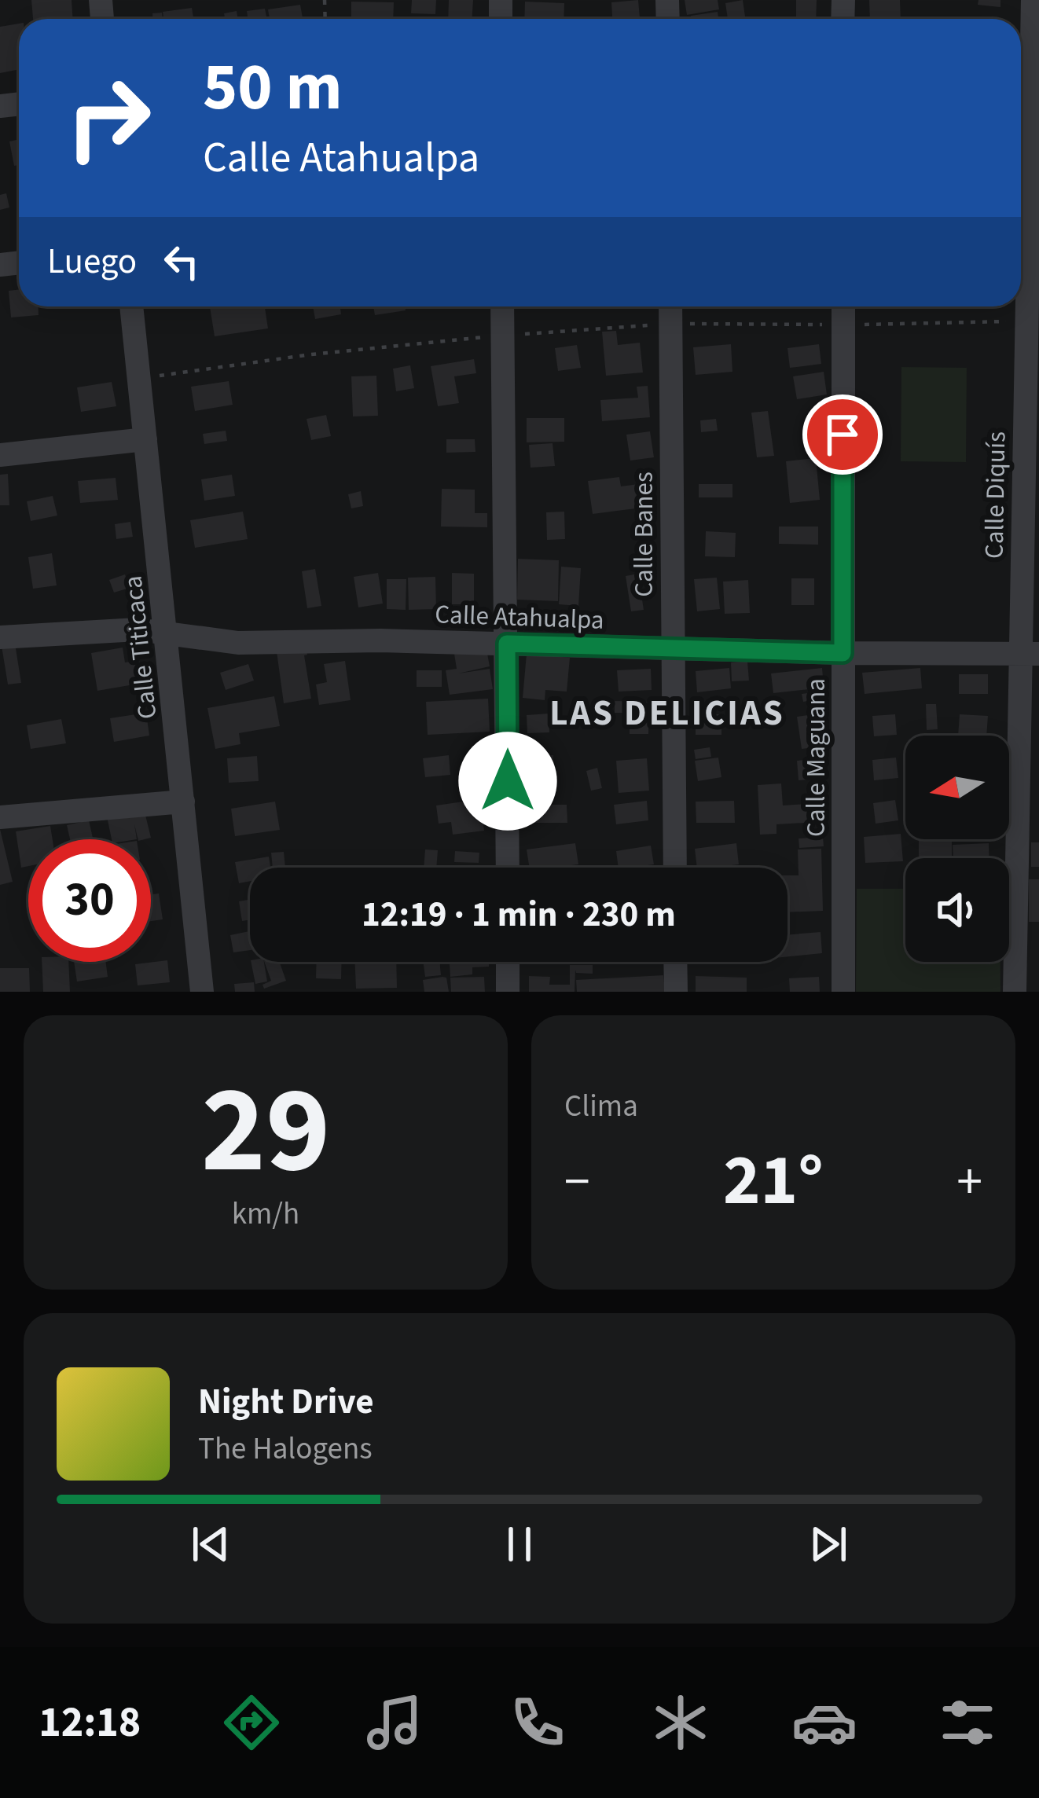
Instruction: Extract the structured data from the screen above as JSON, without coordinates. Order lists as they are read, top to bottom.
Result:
{
  "streets": {
    "street": [
      "Calle Diquís",
      "Calle Banes",
      "Calle Atahualpa",
      "Calle Titicaca",
      "Calle Maguana"
    ]
  },
  "crossings": [
    ["Calle Diquís", "Calle Atahualpa"],
    ["Calle Banes", "Calle Atahualpa"],
    ["Calle Atahualpa", "Calle Titicaca"],
    ["Calle Atahualpa", "Calle Maguana"]
  ],
  "districts": ["LAS DELICIAS"],
  "north": "left",
  "page": {
    "turn": ["50 m", "Calle Atahualpa"],
    "then": "Luego",
    "limit": "30",
    "trip": "12:19 · 1 min · 230 m",
    "tile": [
      ["29", "km/h"],
      "Clima"
    ],
    "heat": ["−", "21°", "+"],
    "song": ["Night Drive", "The Halogens"],
    "tabs": "12:18"
  }
}
